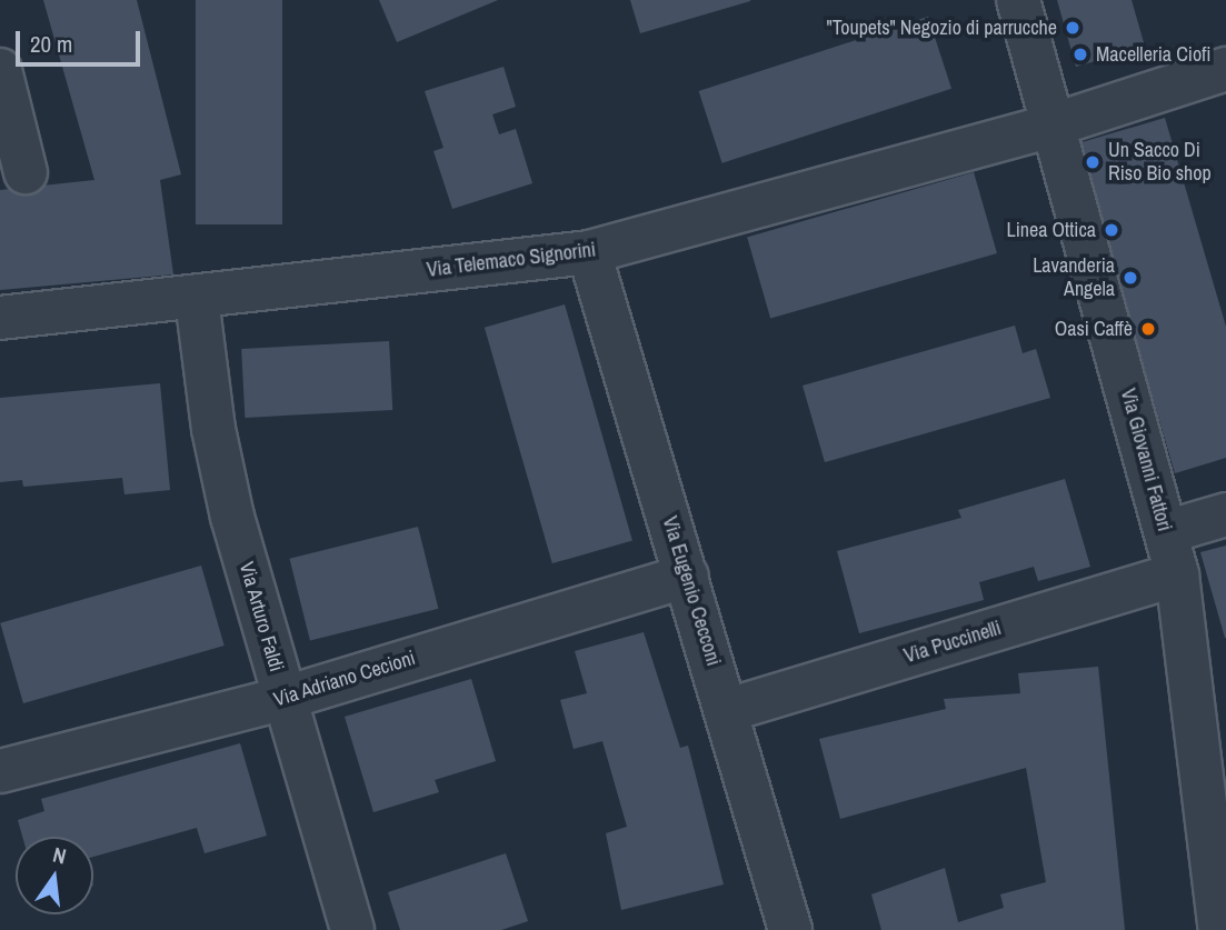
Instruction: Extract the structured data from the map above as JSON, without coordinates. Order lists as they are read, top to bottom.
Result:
{
  "streets": {
    "street": [
      "Via Telemaco Signorini",
      "Via Giovanni Fattori",
      "Via Eugenio Cecconi",
      "Via Arturo Faldi",
      "Via Puccinelli",
      "Via Adriano Cecioni"
    ]
  },
  "crossings": [
    ["Via Telemaco Signorini", "Via Giovanni Fattori"],
    ["Via Telemaco Signorini", "Via Eugenio Cecconi"],
    ["Via Telemaco Signorini", "Via Arturo Faldi"],
    ["Via Giovanni Fattori", "Via Puccinelli"],
    ["Via Eugenio Cecconi", "Via Puccinelli"],
    ["Via Eugenio Cecconi", "Via Adriano Cecioni"],
    ["Via Arturo Faldi", "Via Adriano Cecioni"]
  ],
  "places": [
    "\"Toupets\" Negozio di parrucche",
    "Macelleria Ciofi",
    "Un Sacco Di Riso Bio shop",
    "Linea Ottica",
    "Lavanderia Angela",
    "Oasi Caffè"
  ],
  "scale_bar": "20 m",
  "north": "top"
}
